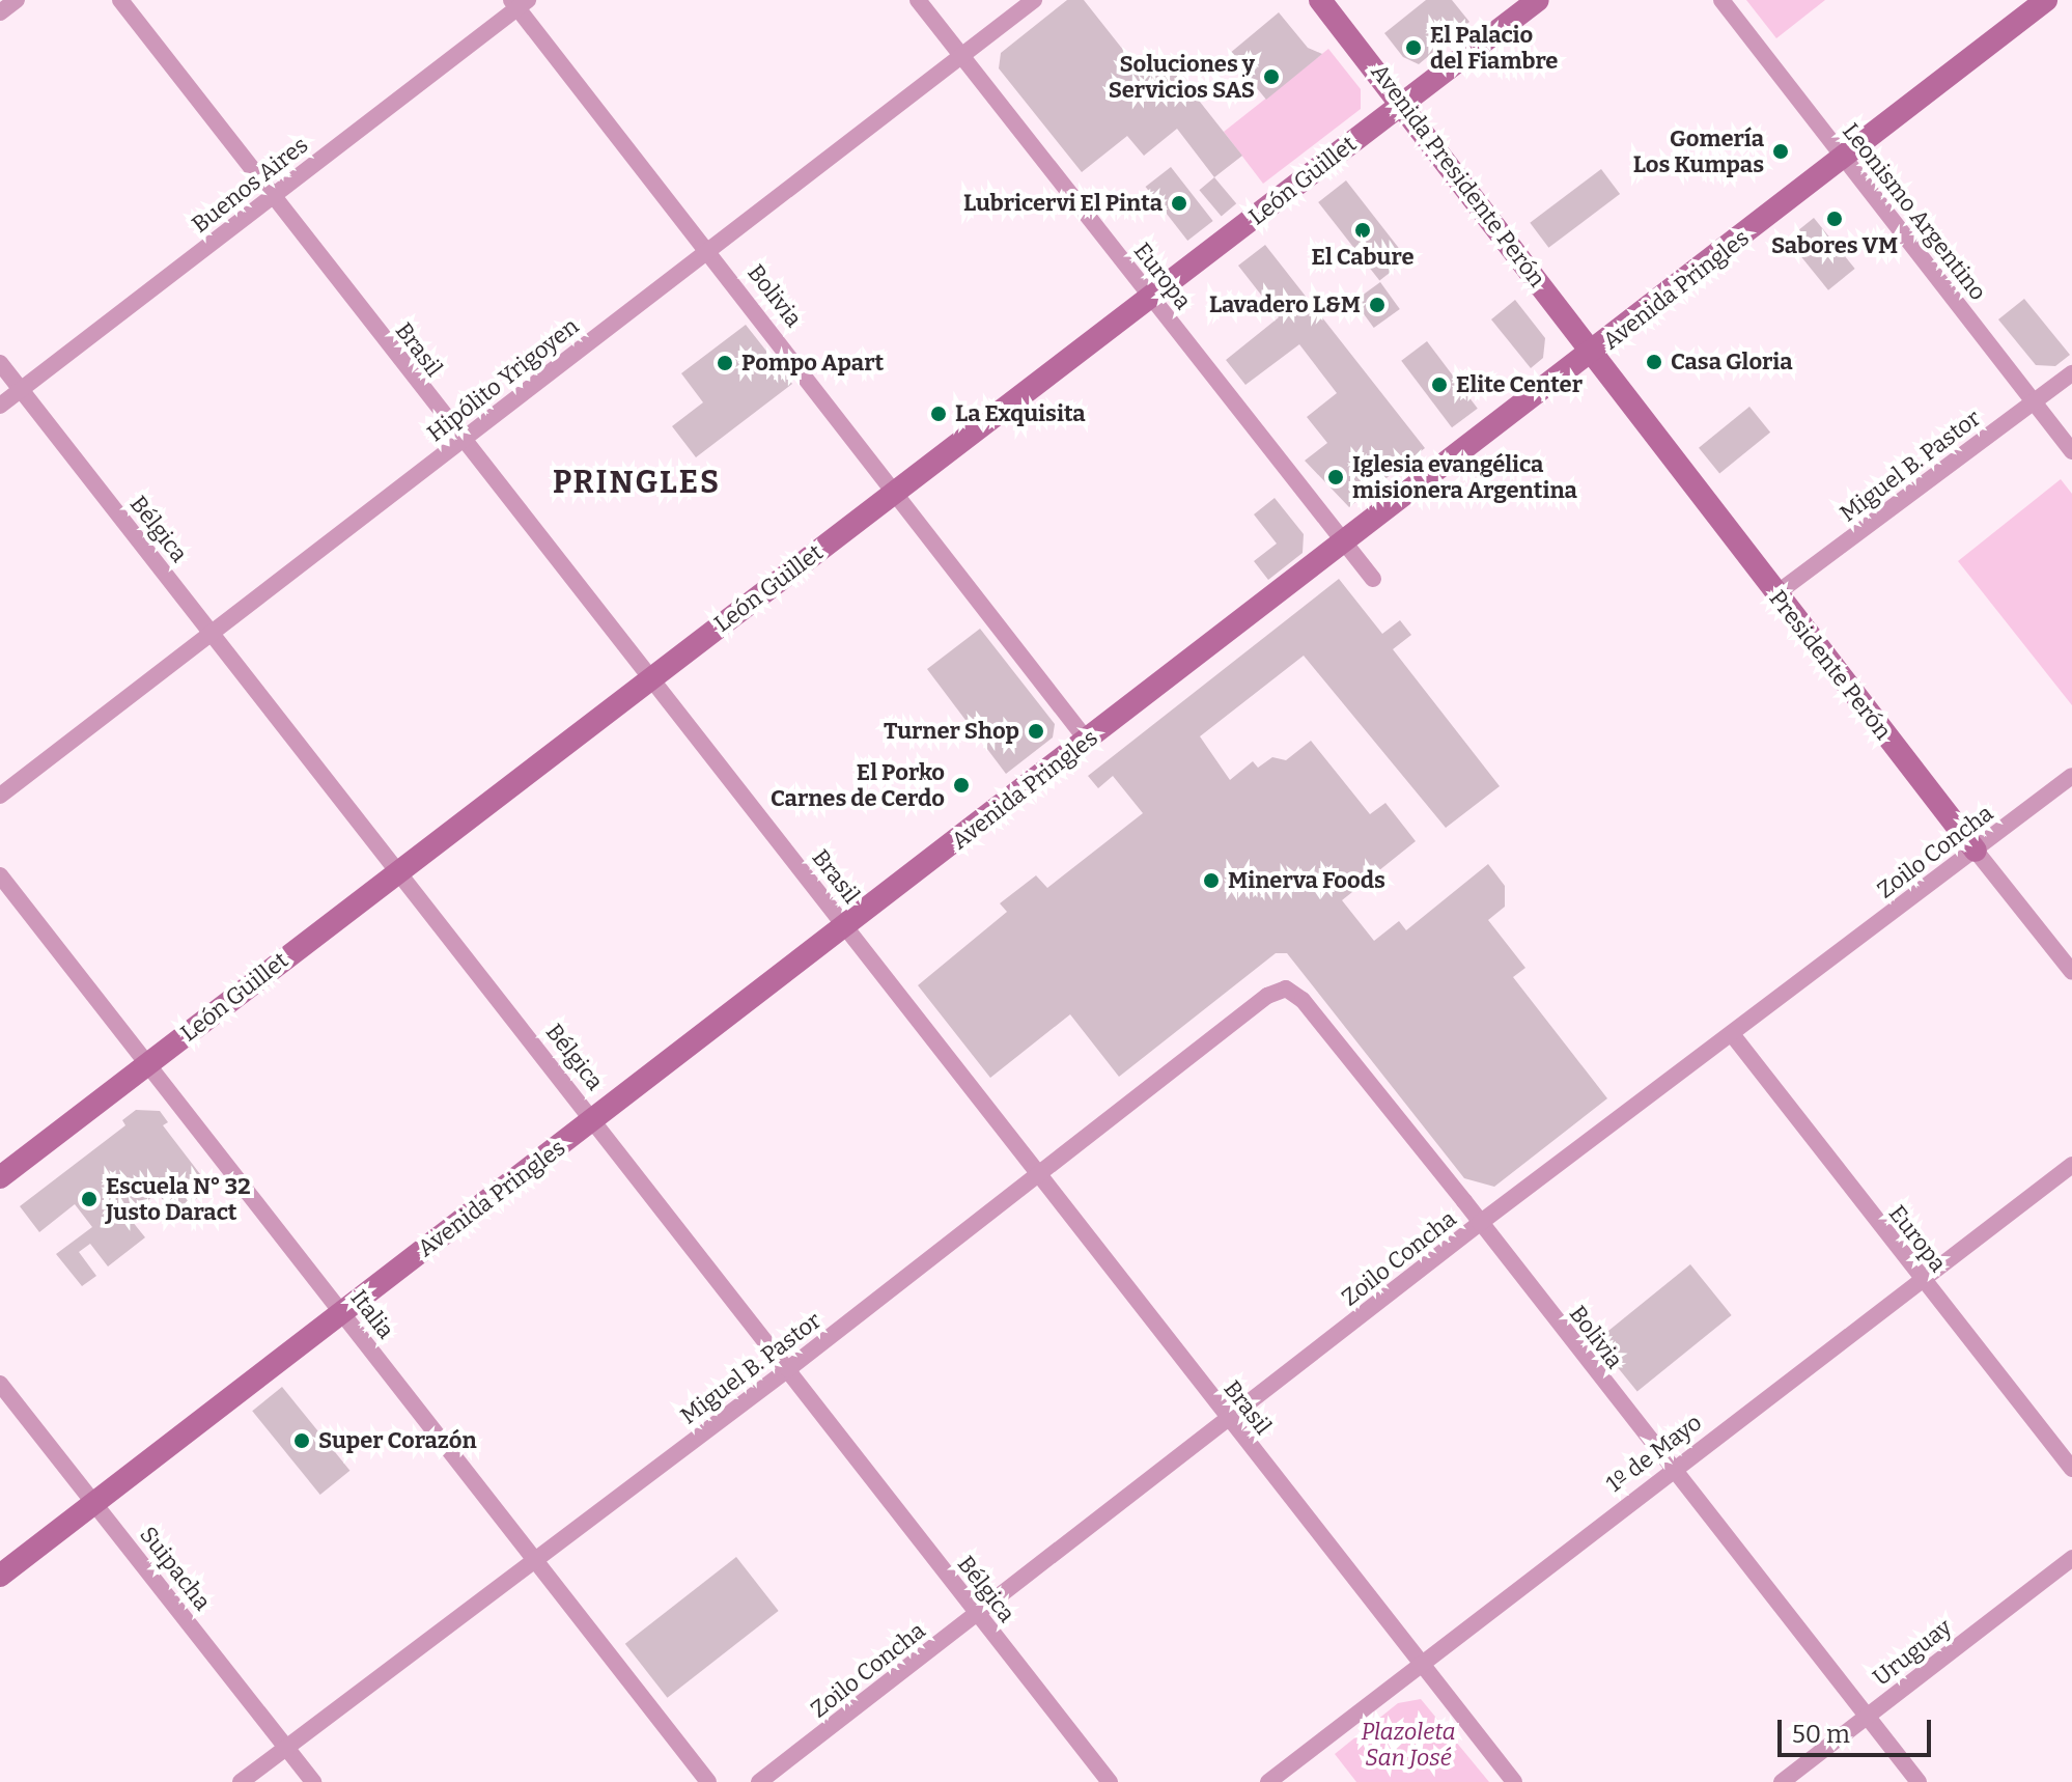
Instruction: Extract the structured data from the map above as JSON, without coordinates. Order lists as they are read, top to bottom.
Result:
{
  "streets": {
    "main road": [
      "Avenida Presidente Perón",
      "León Guillet",
      "Avenida Pringles",
      "Presidente Perón"
    ],
    "street": [
      "Buenos Aires",
      "Leonismo Argentino",
      "Europa",
      "Bolivia",
      "Brasil",
      "Hipólito Yrigoyen",
      "Miguel B. Pastor",
      "Bélgica",
      "Zoilo Concha",
      "Italia",
      "1º de Mayo",
      "Suipacha",
      "Uruguay"
    ]
  },
  "crossings": [
    ["Avenida Presidente Perón", "León Guillet"],
    ["Avenida Presidente Perón", "Avenida Pringles"],
    ["Avenida Presidente Perón", "Presidente Perón"],
    ["León Guillet", "Europa"],
    ["León Guillet", "Bolivia"],
    ["León Guillet", "Brasil"],
    ["León Guillet", "Bélgica"],
    ["León Guillet", "Italia"],
    ["Buenos Aires", "Bolivia"],
    ["Buenos Aires", "Brasil"],
    ["Buenos Aires", "Bélgica"],
    ["Leonismo Argentino", "Avenida Pringles"],
    ["Leonismo Argentino", "Miguel B. Pastor"],
    ["Europa", "Avenida Pringles"],
    ["Europa", "Hipólito Yrigoyen"],
    ["Europa", "Zoilo Concha"],
    ["Europa", "1º de Mayo"],
    ["Avenida Pringles", "Bolivia"],
    ["Avenida Pringles", "Brasil"],
    ["Avenida Pringles", "Bélgica"],
    ["Avenida Pringles", "Presidente Perón"],
    ["Avenida Pringles", "Italia"],
    ["Avenida Pringles", "Suipacha"],
    ["Bolivia", "Hipólito Yrigoyen"],
    ["Bolivia", "Miguel B. Pastor"],
    ["Bolivia", "Zoilo Concha"],
    ["Bolivia", "1º de Mayo"],
    ["Bolivia", "Uruguay"],
    ["Brasil", "Hipólito Yrigoyen"],
    ["Brasil", "Miguel B. Pastor"],
    ["Brasil", "Zoilo Concha"],
    ["Brasil", "1º de Mayo"],
    ["Hipólito Yrigoyen", "Bélgica"],
    ["Miguel B. Pastor", "Bélgica"],
    ["Miguel B. Pastor", "Presidente Perón"],
    ["Miguel B. Pastor", "Italia"],
    ["Miguel B. Pastor", "Suipacha"],
    ["Bélgica", "Zoilo Concha"],
    ["Presidente Perón", "Zoilo Concha"]
  ],
  "districts": ["PRINGLES"],
  "parks": ["Plazoleta San José"],
  "places": [
    "El Palacio del Fiambre",
    "Soluciones y Servicios SAS",
    "Gomería Los Kumpas",
    "Lubricervi El Pinta",
    "Sabores VM",
    "El Cabure",
    "Lavadero L&M",
    "Casa Gloria",
    "Pompo Apart",
    "Elite Center",
    "La Exquisita",
    "Iglesia evangélica misionera Argentina",
    "Turner Shop",
    "El Porko Carnes de Cerdo",
    "Minerva Foods",
    "Escuela N° 32 Justo Daract",
    "Super Corazón"
  ],
  "scale_bar": "50 m"
}
